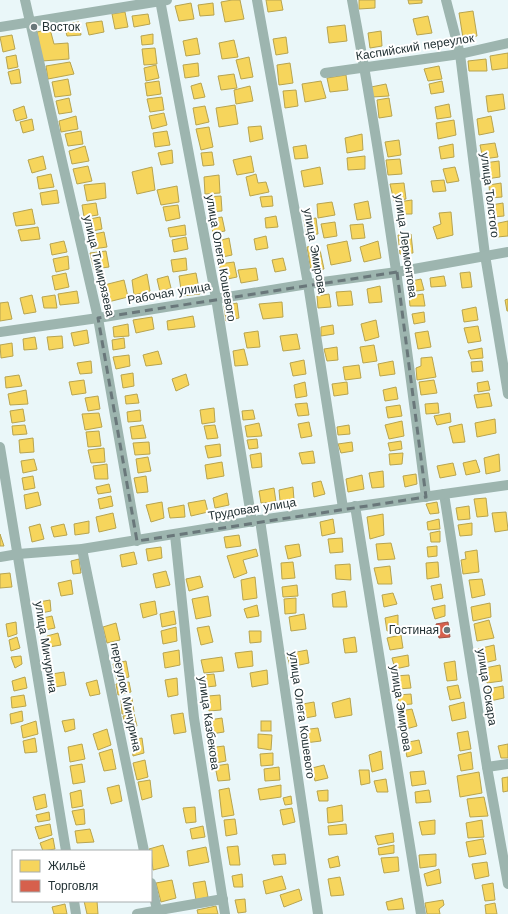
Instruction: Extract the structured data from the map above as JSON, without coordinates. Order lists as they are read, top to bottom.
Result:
{
  "streets": {
    "street": [
      "Каспийский переулок",
      "улица Толстого",
      "улица Лермонтова",
      "улица Эмирова",
      "улица Олега Кошевого",
      "улица Тимирязева",
      "Рабочая улица",
      "Трудовая улица",
      "улица Мичурина",
      "улица Оскара",
      "переулок Мичурина",
      "улица Казбекова"
    ]
  },
  "crossings": [
    ["Каспийский переулок", "улица Толстого"],
    ["Каспийский переулок", "улица Лермонтова"],
    ["улица Толстого", "Рабочая улица"],
    ["улица Лермонтова", "Рабочая улица"],
    ["улица Лермонтова", "Трудовая улица"],
    ["улица Эмирова", "Рабочая улица"],
    ["улица Эмирова", "Трудовая улица"],
    ["улица Олега Кошевого", "Рабочая улица"],
    ["улица Олега Кошевого", "Трудовая улица"],
    ["улица Тимирязева", "Рабочая улица"],
    ["улица Тимирязева", "Трудовая улица"],
    ["Трудовая улица", "улица Мичурина"],
    ["Трудовая улица", "улица Оскара"],
    ["Трудовая улица", "переулок Мичурина"],
    ["Трудовая улица", "улица Казбекова"]
  ],
  "places": ["Восток", "Гостиная"],
  "legend": ["Жильё", "Торговля"]
}
